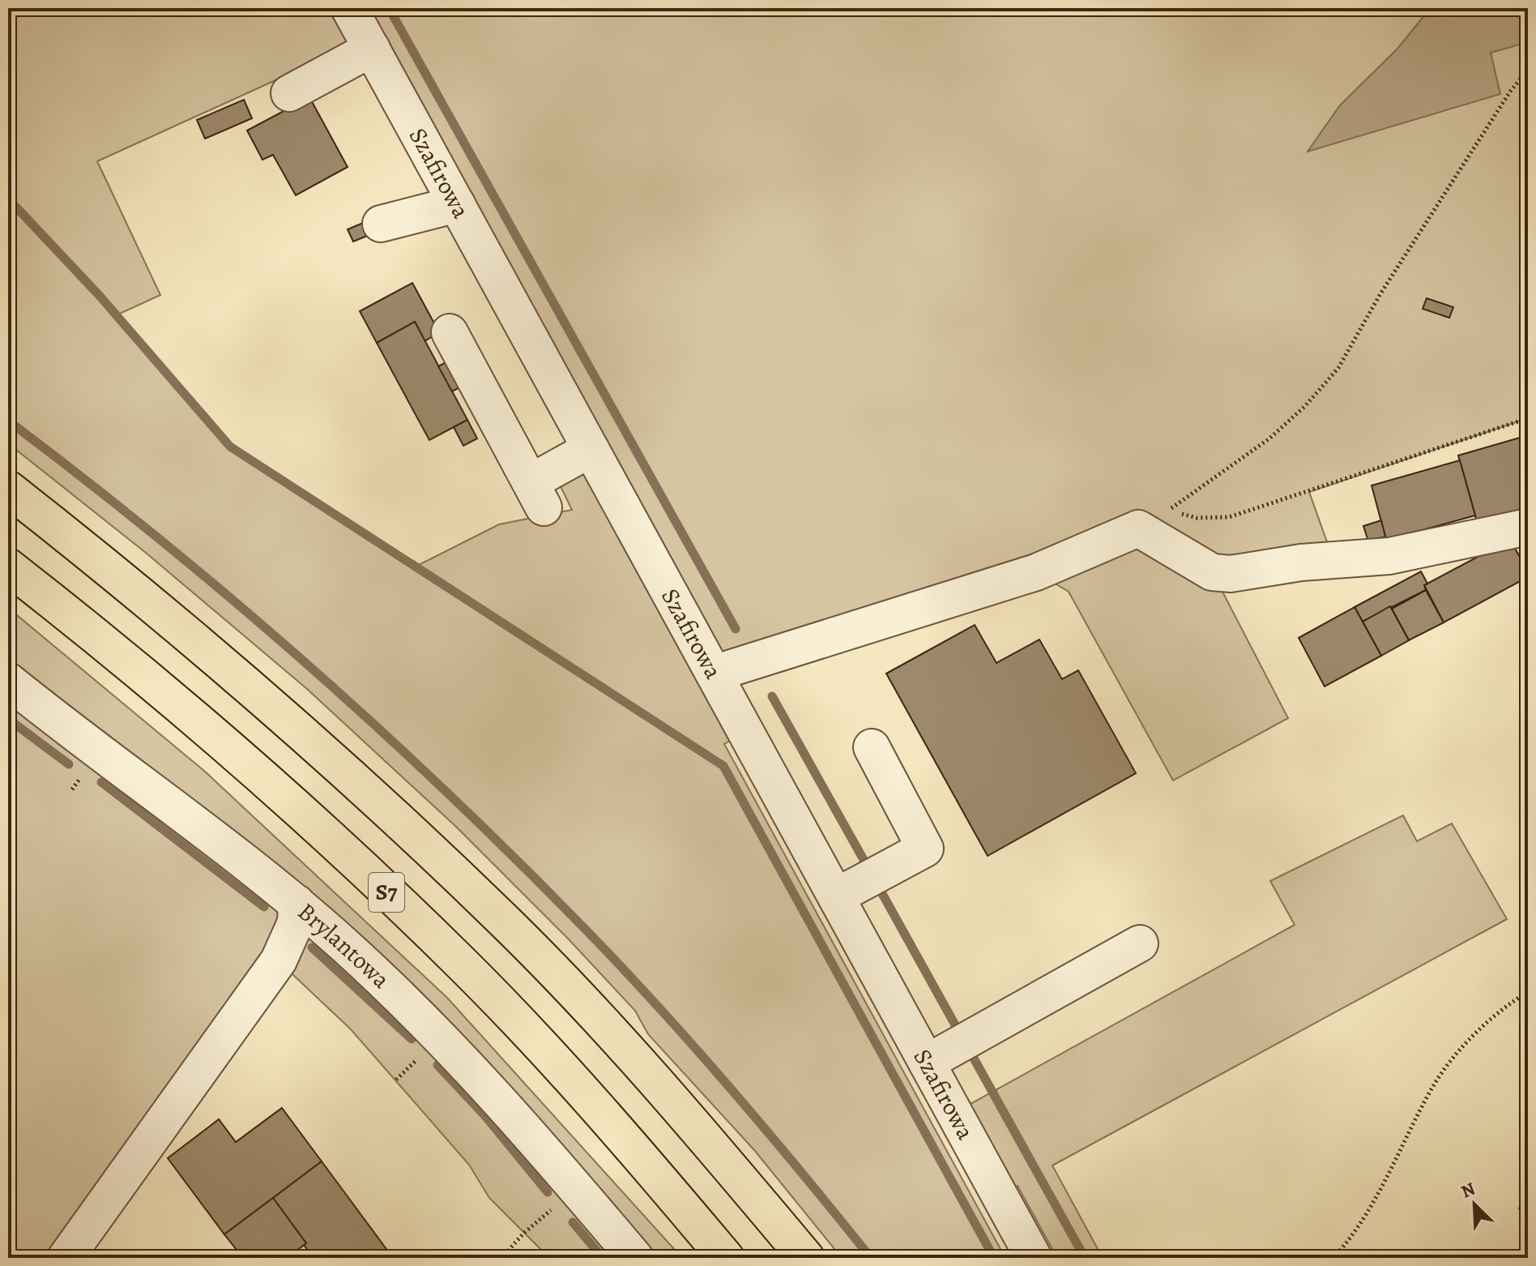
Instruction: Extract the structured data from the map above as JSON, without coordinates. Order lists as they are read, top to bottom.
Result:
{
  "streets": {
    "highway": ["S7"],
    "street": ["Szafirowa", "Brylantowa"]
  },
  "north": "top left"
}
